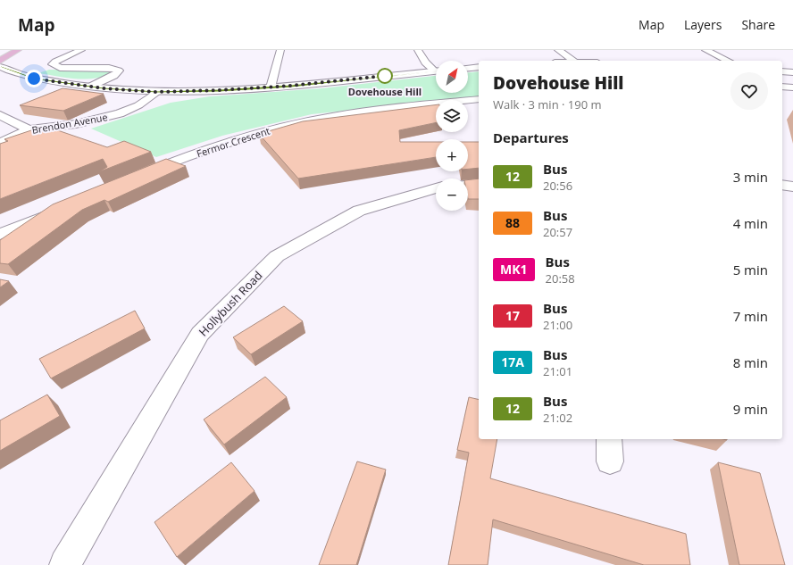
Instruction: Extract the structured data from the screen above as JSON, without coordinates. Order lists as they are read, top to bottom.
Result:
{
  "streets": {
    "street": ["Brendon Avenue", "Fermor Crescent", "Hollybush Road"]
  },
  "places": ["Dovehouse Hill"],
  "lines": ["bus line 12"],
  "north": "top right",
  "page": {
    "header": "Map",
    "nav": ["Map", "Layers", "Share"],
    "map_buttons": ["+", "−"],
    "heading": [
      ["Dovehouse Hill", "Walk · 3 min · 190 m"],
      "Departures"
    ],
    "list": [
      {
        "mark": "12",
        "name": "Bus",
        "note": "20:56",
        "value": "3 min"
      },
      {
        "mark": "88",
        "name": "Bus",
        "note": "20:57",
        "value": "4 min"
      },
      {
        "mark": "MK1",
        "name": "Bus",
        "note": "20:58",
        "value": "5 min"
      },
      {
        "mark": "17",
        "name": "Bus",
        "note": "21:00",
        "value": "7 min"
      },
      {
        "mark": "17A",
        "name": "Bus",
        "note": "21:01",
        "value": "8 min"
      },
      {
        "mark": "12",
        "name": "Bus",
        "note": "21:02",
        "value": "9 min"
      }
    ]
  }
}
